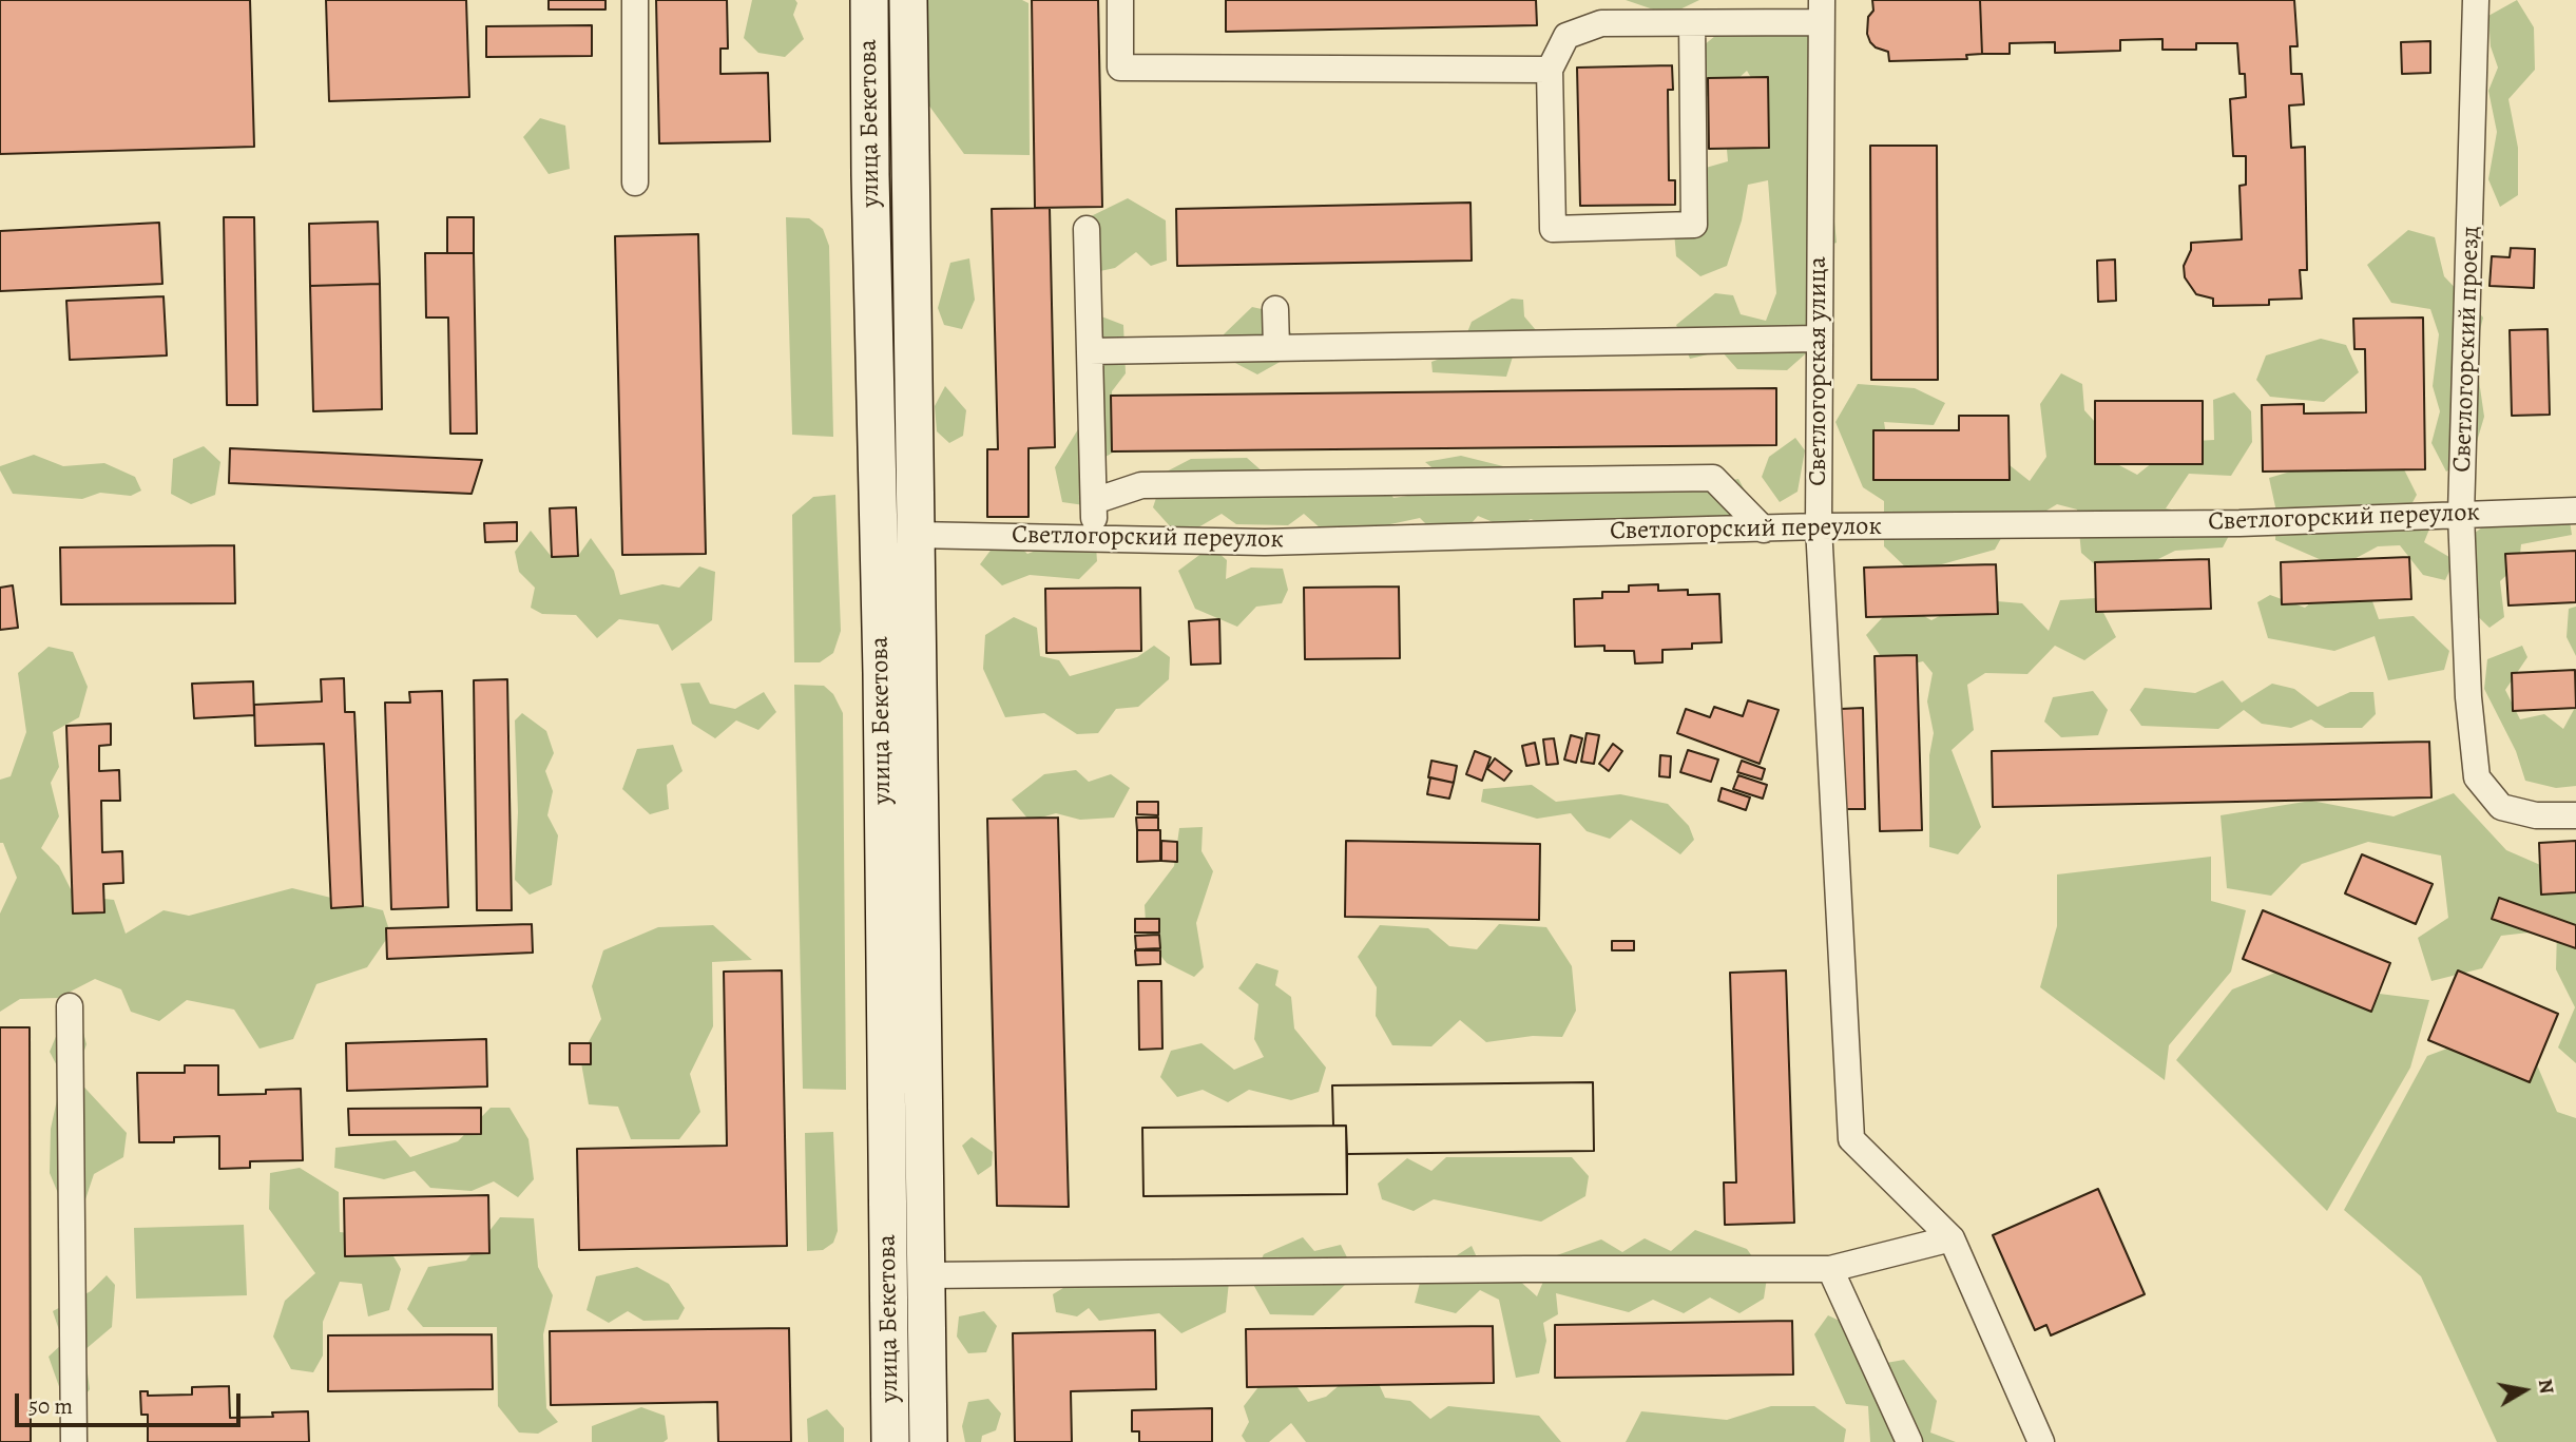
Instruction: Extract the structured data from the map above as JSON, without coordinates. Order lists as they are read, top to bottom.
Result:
{
  "streets": {
    "main road": ["улица Бекетова"],
    "street": ["Светлогорский проезд", "Светлогорская улица", "Светлогорский переулок"]
  },
  "crossings": [
    ["улица Бекетова", "Светлогорский переулок"],
    ["Светлогорский проезд", "Светлогорский переулок"],
    ["Светлогорская улица", "Светлогорский переулок"]
  ],
  "scale_bar": "50 m",
  "north": "right"
}
